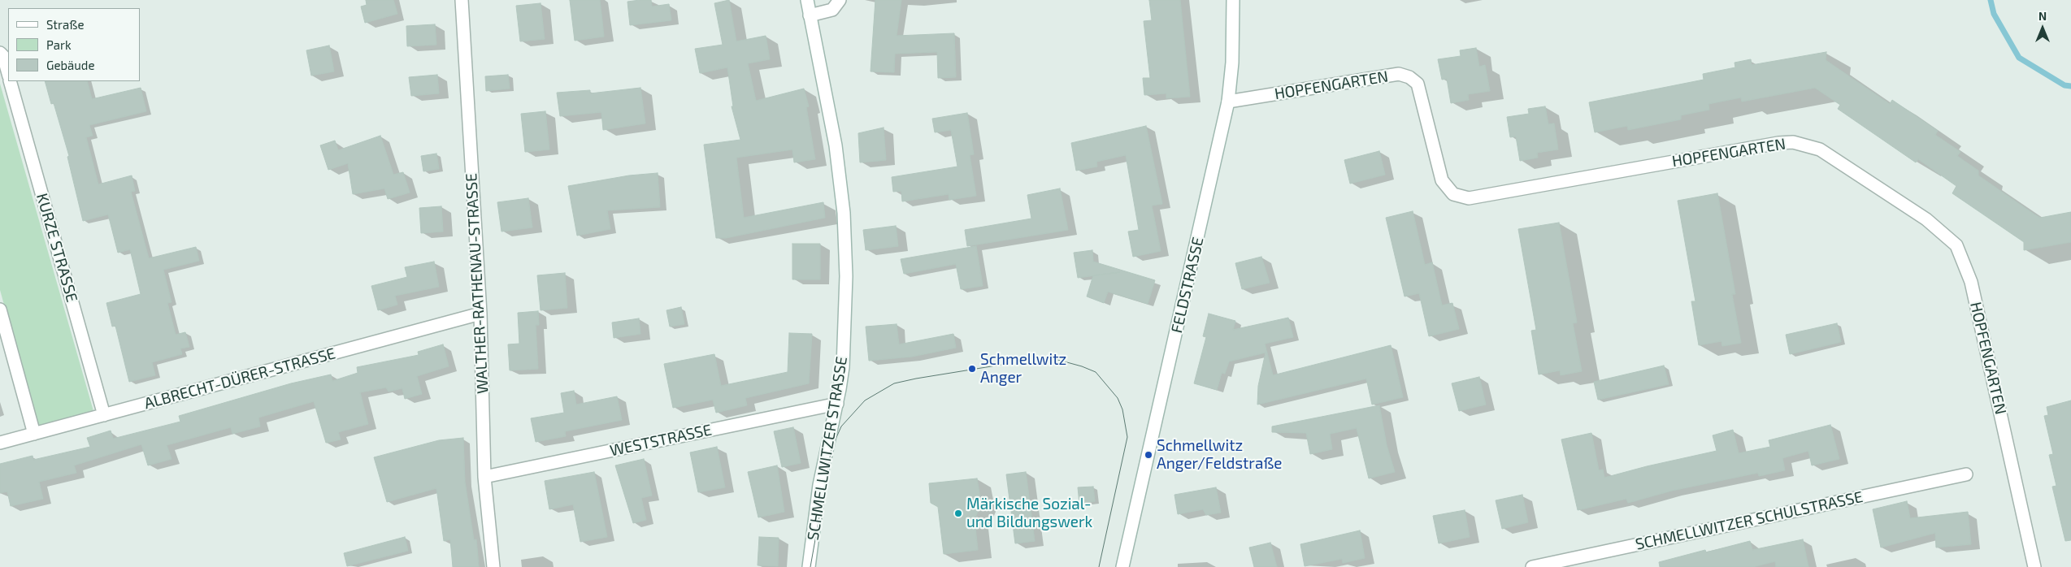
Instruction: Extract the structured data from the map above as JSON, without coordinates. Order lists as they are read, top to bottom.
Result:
{
  "streets": {
    "street": [
      "HOPFENGARTEN",
      "KURZE STRASSE",
      "WALTHER-RATHENAU-STRASSE",
      "FELDSTRASSE",
      "ALBRECHT-DÜRER-STRASSE",
      "WESTSTRASSE",
      "SCHMELLWITZER STRASSE",
      "SCHMELLWITZER SCHULSTRASSE"
    ]
  },
  "crossings": [
    ["HOPFENGARTEN", "FELDSTRASSE"],
    ["KURZE STRASSE", "ALBRECHT-DÜRER-STRASSE"],
    ["WALTHER-RATHENAU-STRASSE", "ALBRECHT-DÜRER-STRASSE"],
    ["WALTHER-RATHENAU-STRASSE", "WESTSTRASSE"],
    ["WESTSTRASSE", "SCHMELLWITZER STRASSE"]
  ],
  "places": ["Schmellwitz Anger", "Schmellwitz Anger/Feldstraße", "Märkische Sozial- und Bildungswerk"],
  "legend": ["Straße", "Park", "Gebäude"],
  "north": "top"
}
